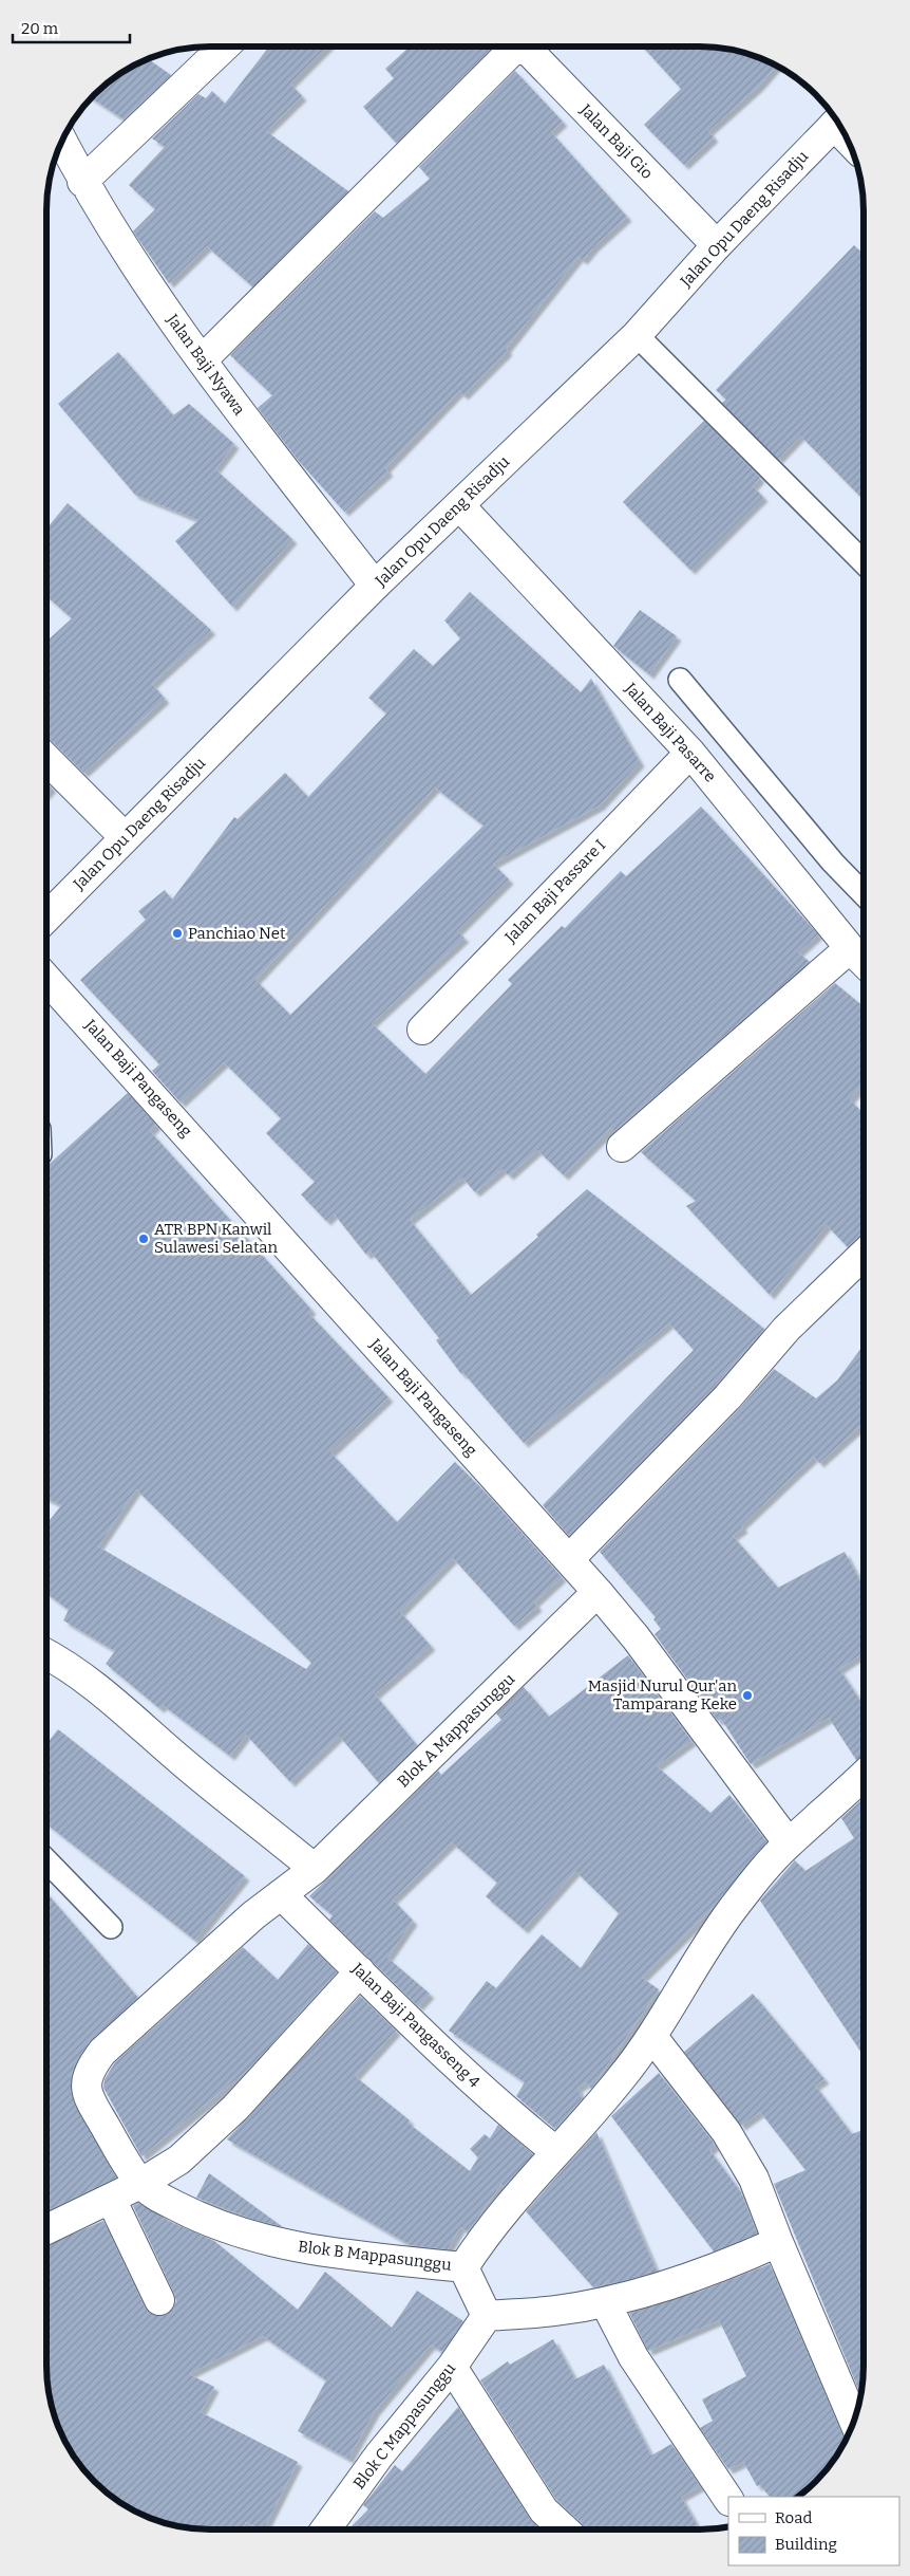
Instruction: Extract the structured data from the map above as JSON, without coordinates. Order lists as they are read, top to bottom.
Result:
{
  "streets": {
    "street": [
      "Jalan Baji Gio",
      "Jalan Opu Daeng Risadju",
      "Jalan Baji Nyawa",
      "Jalan Baji Pasarre",
      "Jalan Baji Passare I",
      "Jalan Baji Pangaseng",
      "Blok A Mappasunggu",
      "Jalan Baji Pangasseng 4",
      "Blok B Mappasunggu",
      "Blok C Mappasunggu"
    ]
  },
  "crossings": [
    ["Jalan Baji Gio", "Jalan Opu Daeng Risadju"],
    ["Jalan Opu Daeng Risadju", "Jalan Baji Nyawa"],
    ["Jalan Opu Daeng Risadju", "Jalan Baji Pasarre"],
    ["Jalan Baji Pasarre", "Jalan Baji Passare I"],
    ["Jalan Baji Pangaseng", "Blok A Mappasunggu"],
    ["Blok A Mappasunggu", "Jalan Baji Pangasseng 4"],
    ["Blok A Mappasunggu", "Blok B Mappasunggu"]
  ],
  "places": ["Panchiao Net", "ATR BPN Kanwil Sulawesi Selatan", "Masjid Nurul Qur'an Tamparang Keke"],
  "legend": ["Road", "Building"],
  "scale_bar": "20 m"
}
